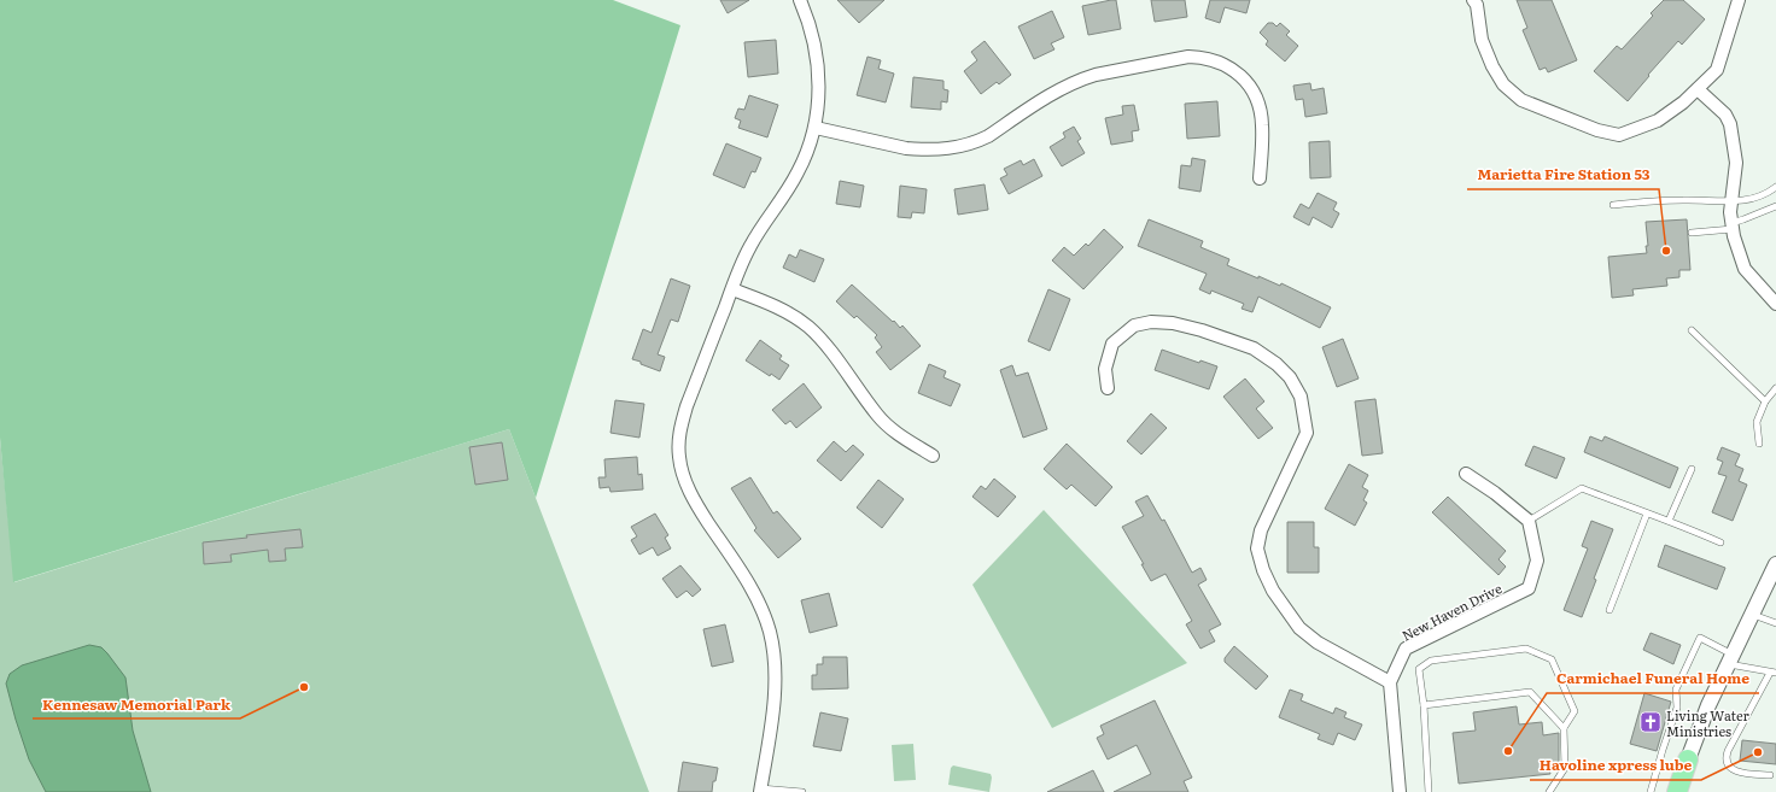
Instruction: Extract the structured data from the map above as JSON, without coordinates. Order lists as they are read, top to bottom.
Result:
{
  "streets": {
    "street": ["New Haven Drive"]
  },
  "places": {
    "other": [
      "Marietta Fire Station 53",
      "Kennesaw Memorial Park",
      "Carmichael Funeral Home",
      "Havoline xpress lube"
    ],
    "church": ["Living Water Ministries"]
  }
}
